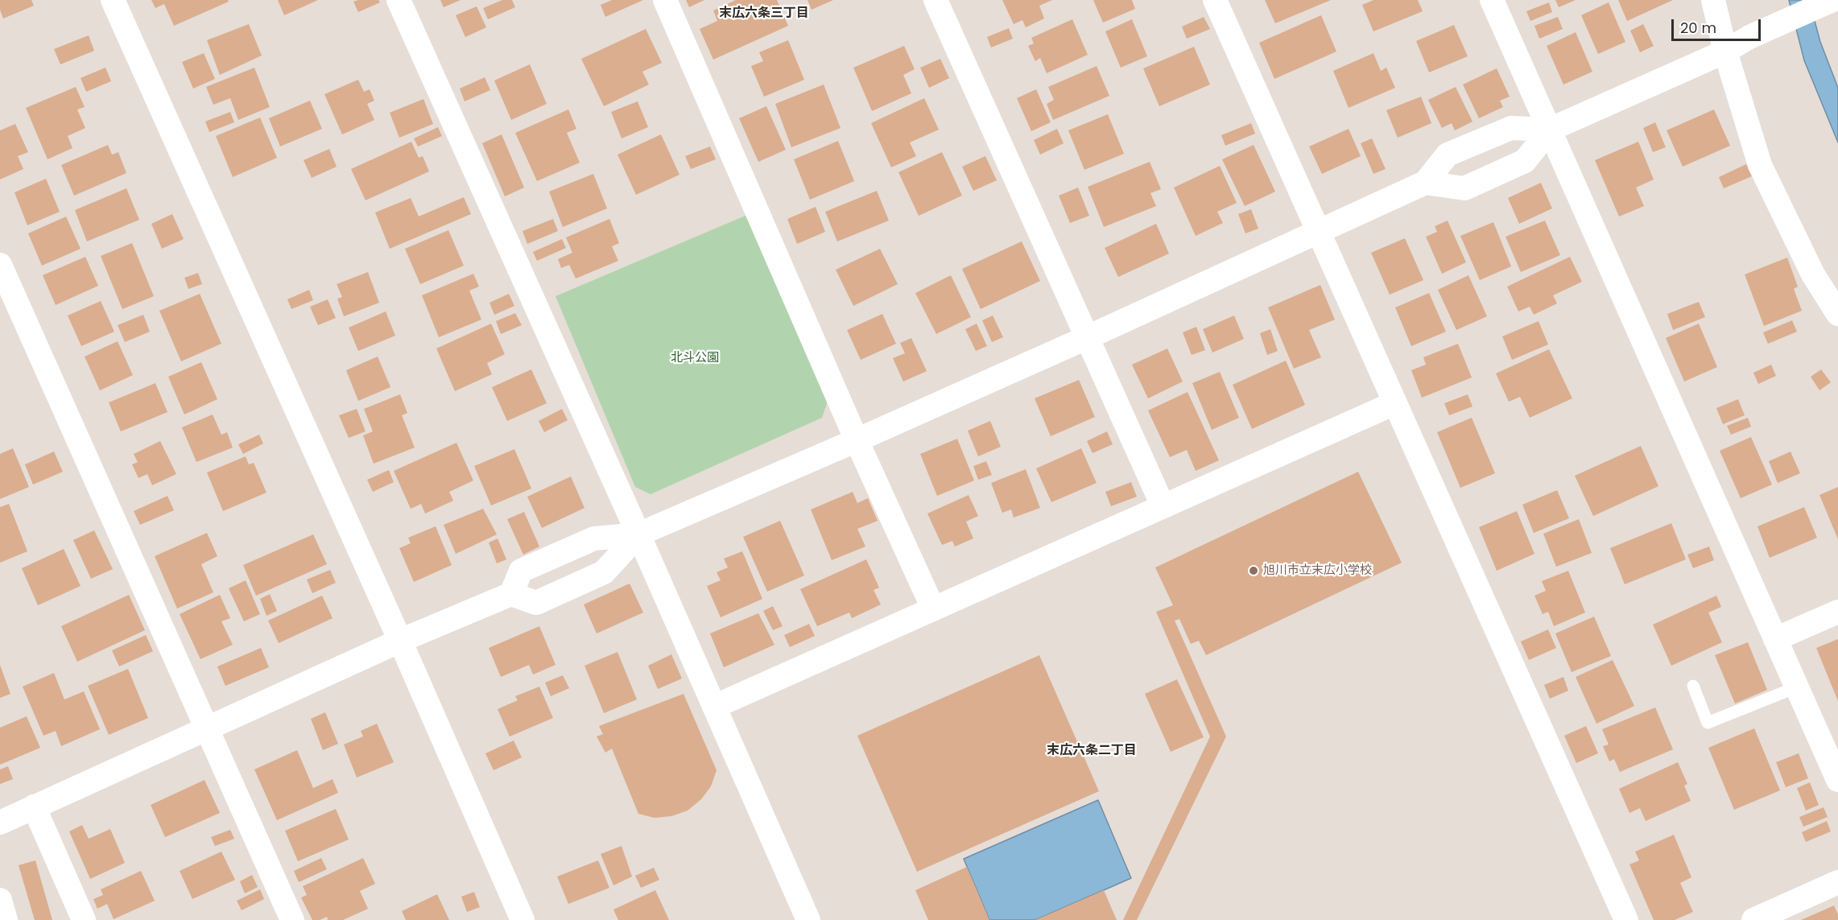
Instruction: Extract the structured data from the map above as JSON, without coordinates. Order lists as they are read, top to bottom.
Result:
{
  "districts": ["末広六条三丁目", "末広六条二丁目"],
  "parks": ["北斗公園"],
  "places": ["旭川市立末広小学校"],
  "scale_bar": "20 m"
}
